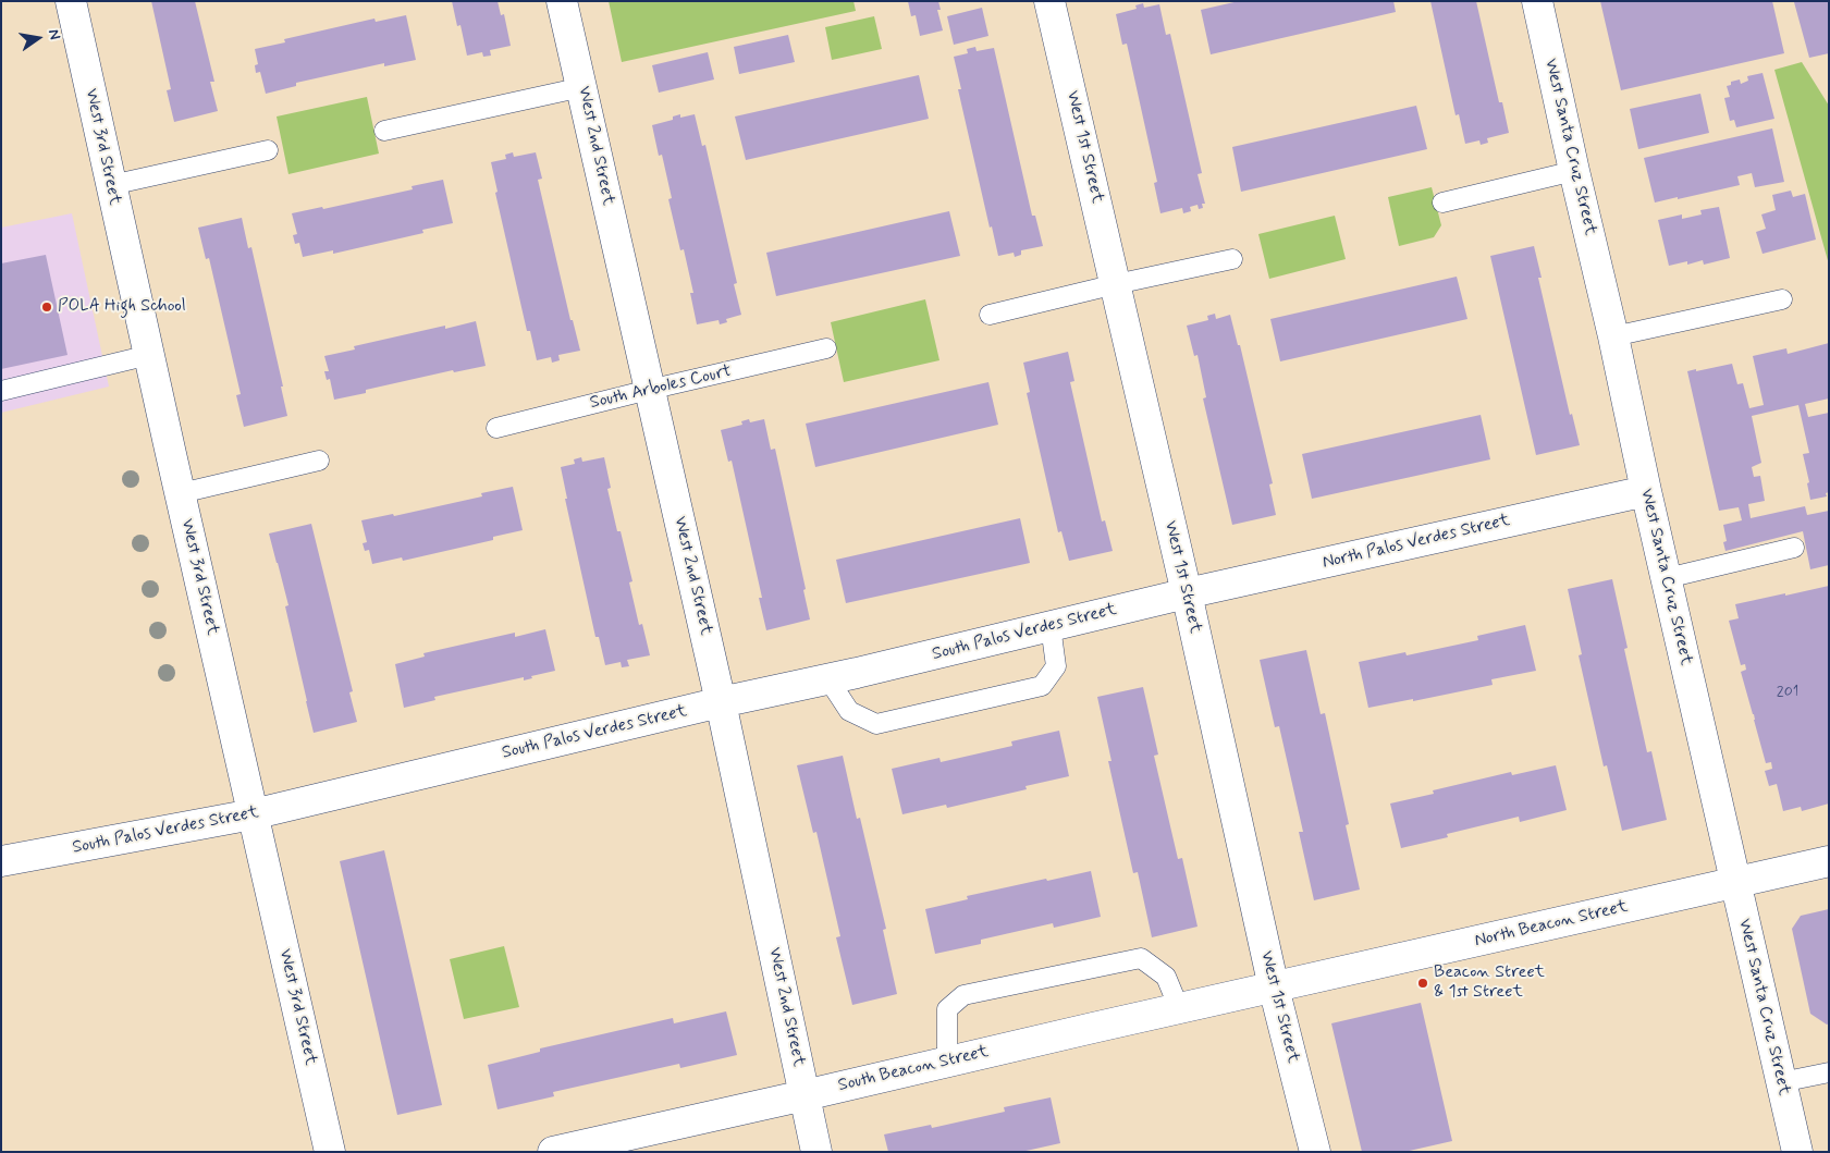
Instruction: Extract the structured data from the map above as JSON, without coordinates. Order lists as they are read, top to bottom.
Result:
{
  "streets": {
    "street": [
      "West 2nd Street",
      "West 3rd Street",
      "West 1st Street",
      "West Santa Cruz Street",
      "North Palos Verdes Street",
      "South Palos Verdes Street",
      "North Beacon Street",
      "South Beacon Street"
    ],
    "lane": ["South Arboles Court"]
  },
  "crossings": [
    ["West 2nd Street", "South Arboles Court"],
    ["West 2nd Street", "South Palos Verdes Street"],
    ["West 2nd Street", "South Beacon Street"],
    ["West 3rd Street", "South Palos Verdes Street"],
    ["West 1st Street", "North Palos Verdes Street"],
    ["West 1st Street", "South Palos Verdes Street"],
    ["West 1st Street", "North Beacon Street"],
    ["West 1st Street", "South Beacon Street"],
    ["West Santa Cruz Street", "North Palos Verdes Street"],
    ["West Santa Cruz Street", "North Beacon Street"],
    ["North Palos Verdes Street", "South Palos Verdes Street"],
    ["North Beacon Street", "South Beacon Street"]
  ],
  "places": ["POLA High School", "Beacon Street & 1st Street"],
  "house_numbers": ["201"],
  "north": "right"
}
